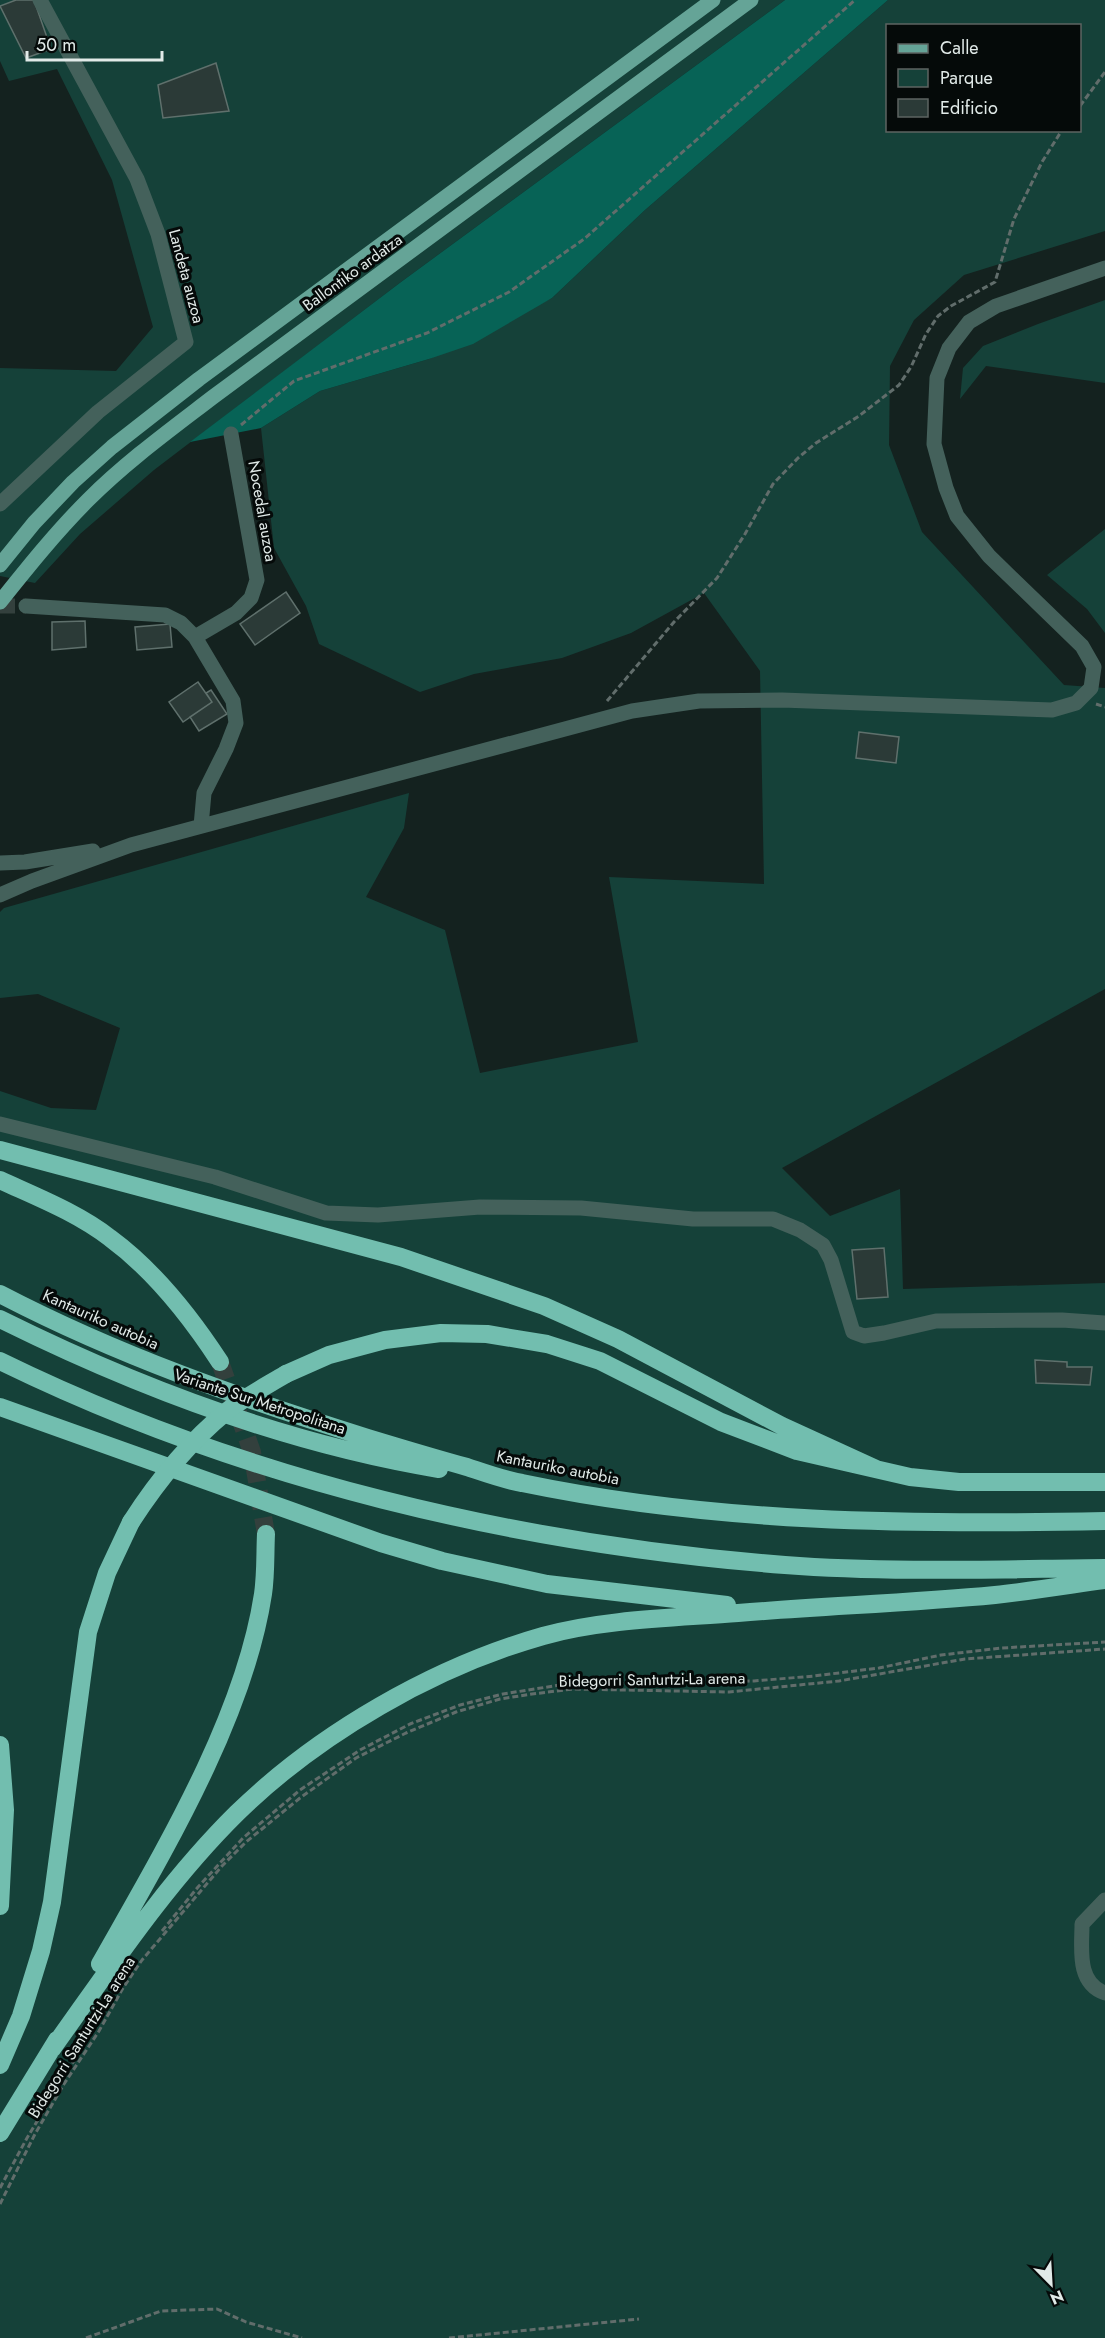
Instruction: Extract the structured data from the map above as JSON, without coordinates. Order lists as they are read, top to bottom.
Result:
{
  "streets": {
    "highway": ["Kantauriko autobia", "Variante Sur Metropolitana"],
    "main road": ["Ballontiko ardatza"],
    "street": ["Landeta auzoa", "Nocedal auzoa"],
    "path": ["Bidegorri Santurtzi-La arena"]
  },
  "crossings": [
    ["Kantauriko autobia", "Variante Sur Metropolitana"]
  ],
  "legend": ["Calle", "Parque", "Edificio"],
  "scale_bar": "50 m",
  "north": "bottom right"
}
